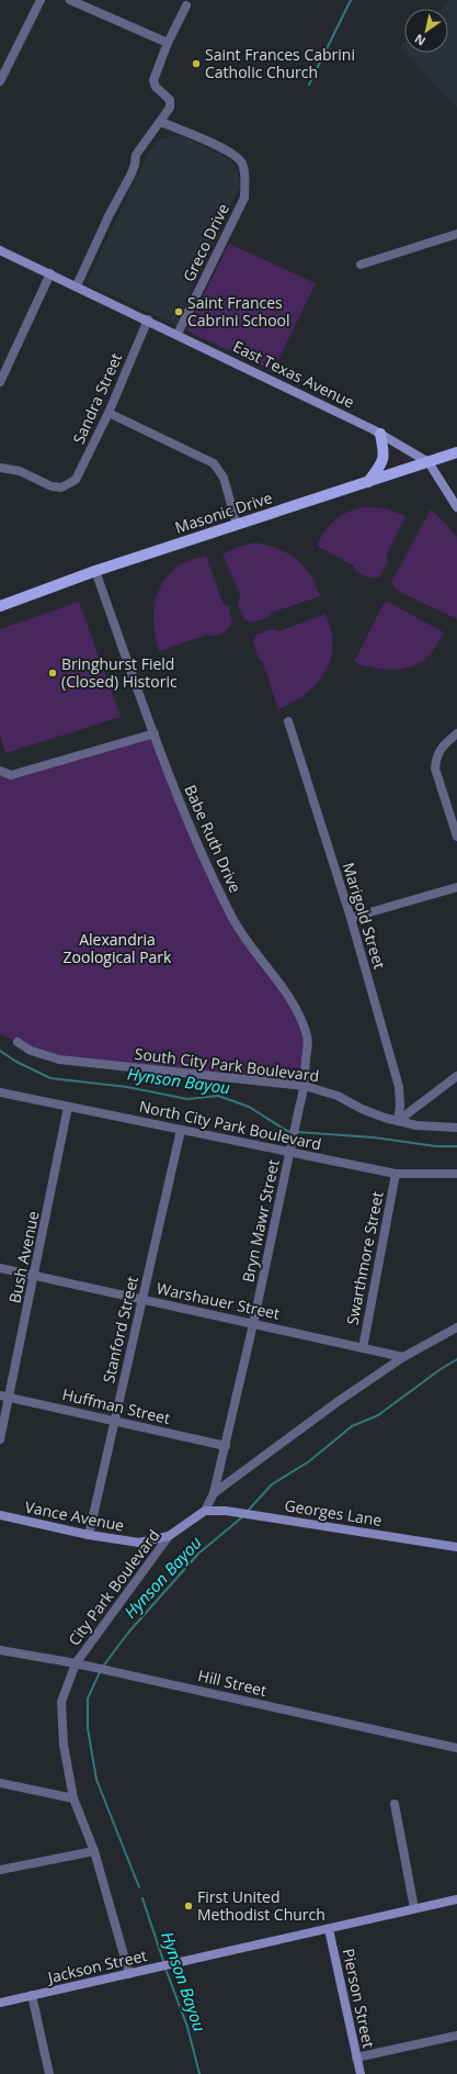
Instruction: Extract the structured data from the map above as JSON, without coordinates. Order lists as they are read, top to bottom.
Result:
{
  "streets": {
    "main road": ["Masonic Drive"],
    "street": [
      "Greco Drive",
      "East Texas Avenue",
      "Sandra Street",
      "Babe Ruth Drive",
      "Marigold Street",
      "South City Park Boulevard",
      "North City Park Boulevard",
      "Bryn Mawr Street",
      "Bush Avenue",
      "Swarthmore Street",
      "Warshauer Street",
      "Stanford Street",
      "Huffman Street",
      "Georges Lane",
      "Vance Avenue",
      "City Park Boulevard",
      "Hill Street",
      "Jackson Street",
      "Pierson Street"
    ]
  },
  "crossings": [
    ["Greco Drive", "East Texas Avenue"],
    ["East Texas Avenue", "Sandra Street"],
    ["East Texas Avenue", "Masonic Drive"],
    ["Masonic Drive", "Babe Ruth Drive"],
    ["Babe Ruth Drive", "South City Park Boulevard"],
    ["Babe Ruth Drive", "Bryn Mawr Street"],
    ["Marigold Street", "South City Park Boulevard"],
    ["North City Park Boulevard", "Bryn Mawr Street"],
    ["North City Park Boulevard", "Bush Avenue"],
    ["North City Park Boulevard", "Swarthmore Street"],
    ["North City Park Boulevard", "Stanford Street"],
    ["Bryn Mawr Street", "Warshauer Street"],
    ["Bryn Mawr Street", "Huffman Street"],
    ["Bush Avenue", "Warshauer Street"],
    ["Bush Avenue", "Huffman Street"],
    ["Swarthmore Street", "Warshauer Street"],
    ["Warshauer Street", "Stanford Street"],
    ["Stanford Street", "Huffman Street"],
    ["Stanford Street", "Vance Avenue"],
    ["Georges Lane", "City Park Boulevard"],
    ["Vance Avenue", "City Park Boulevard"],
    ["City Park Boulevard", "Hill Street"],
    ["City Park Boulevard", "Jackson Street"],
    ["Jackson Street", "Pierson Street"]
  ],
  "water": ["Hynson Bayou"],
  "parks": ["Alexandria Zoological Park"],
  "places": [
    "Saint Frances Cabrini Catholic Church",
    "Saint Frances Cabrini School",
    "Bringhurst Field (Closed) Historic",
    "First United Methodist Church"
  ],
  "north": "bottom left"
}
